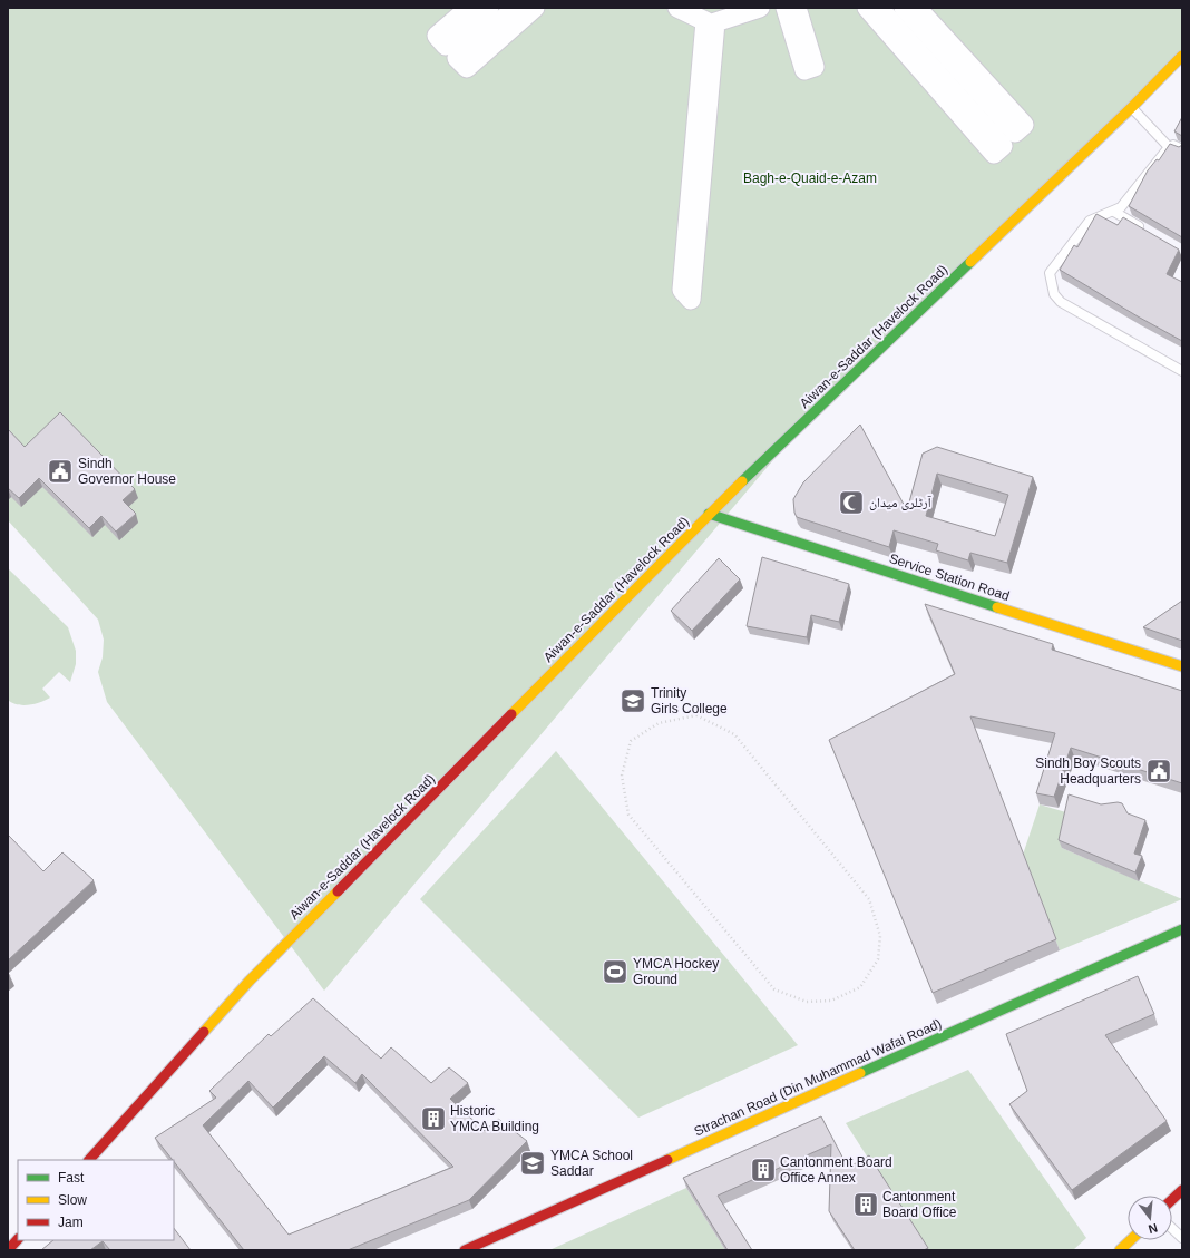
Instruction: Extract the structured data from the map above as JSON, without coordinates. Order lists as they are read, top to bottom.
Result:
{
  "streets": {
    "main road": ["Aiwan-e-Saddar (Havelock Road)", "Service Station Road", "Strachan Road (Din Muhammad Wafai Road)"]
  },
  "crossings": [
    ["Aiwan-e-Saddar (Havelock Road)", "Service Station Road"]
  ],
  "parks": ["Bagh-e-Quaid-e-Azam"],
  "places": {
    "public building": ["Sindh Governor House", "Sindh Boy Scouts Headquarters"],
    "mosque": ["آرٹلری میدان"],
    "school or university": ["Trinity Girls College", "YMCA School Saddar"],
    "sports": ["YMCA Hockey Ground"],
    "building": ["Historic YMCA Building", "Cantonment Board Office Annex", "Cantonment Board Office"]
  },
  "legend": ["Fast", "Slow", "Jam"],
  "north": "bottom"
}
